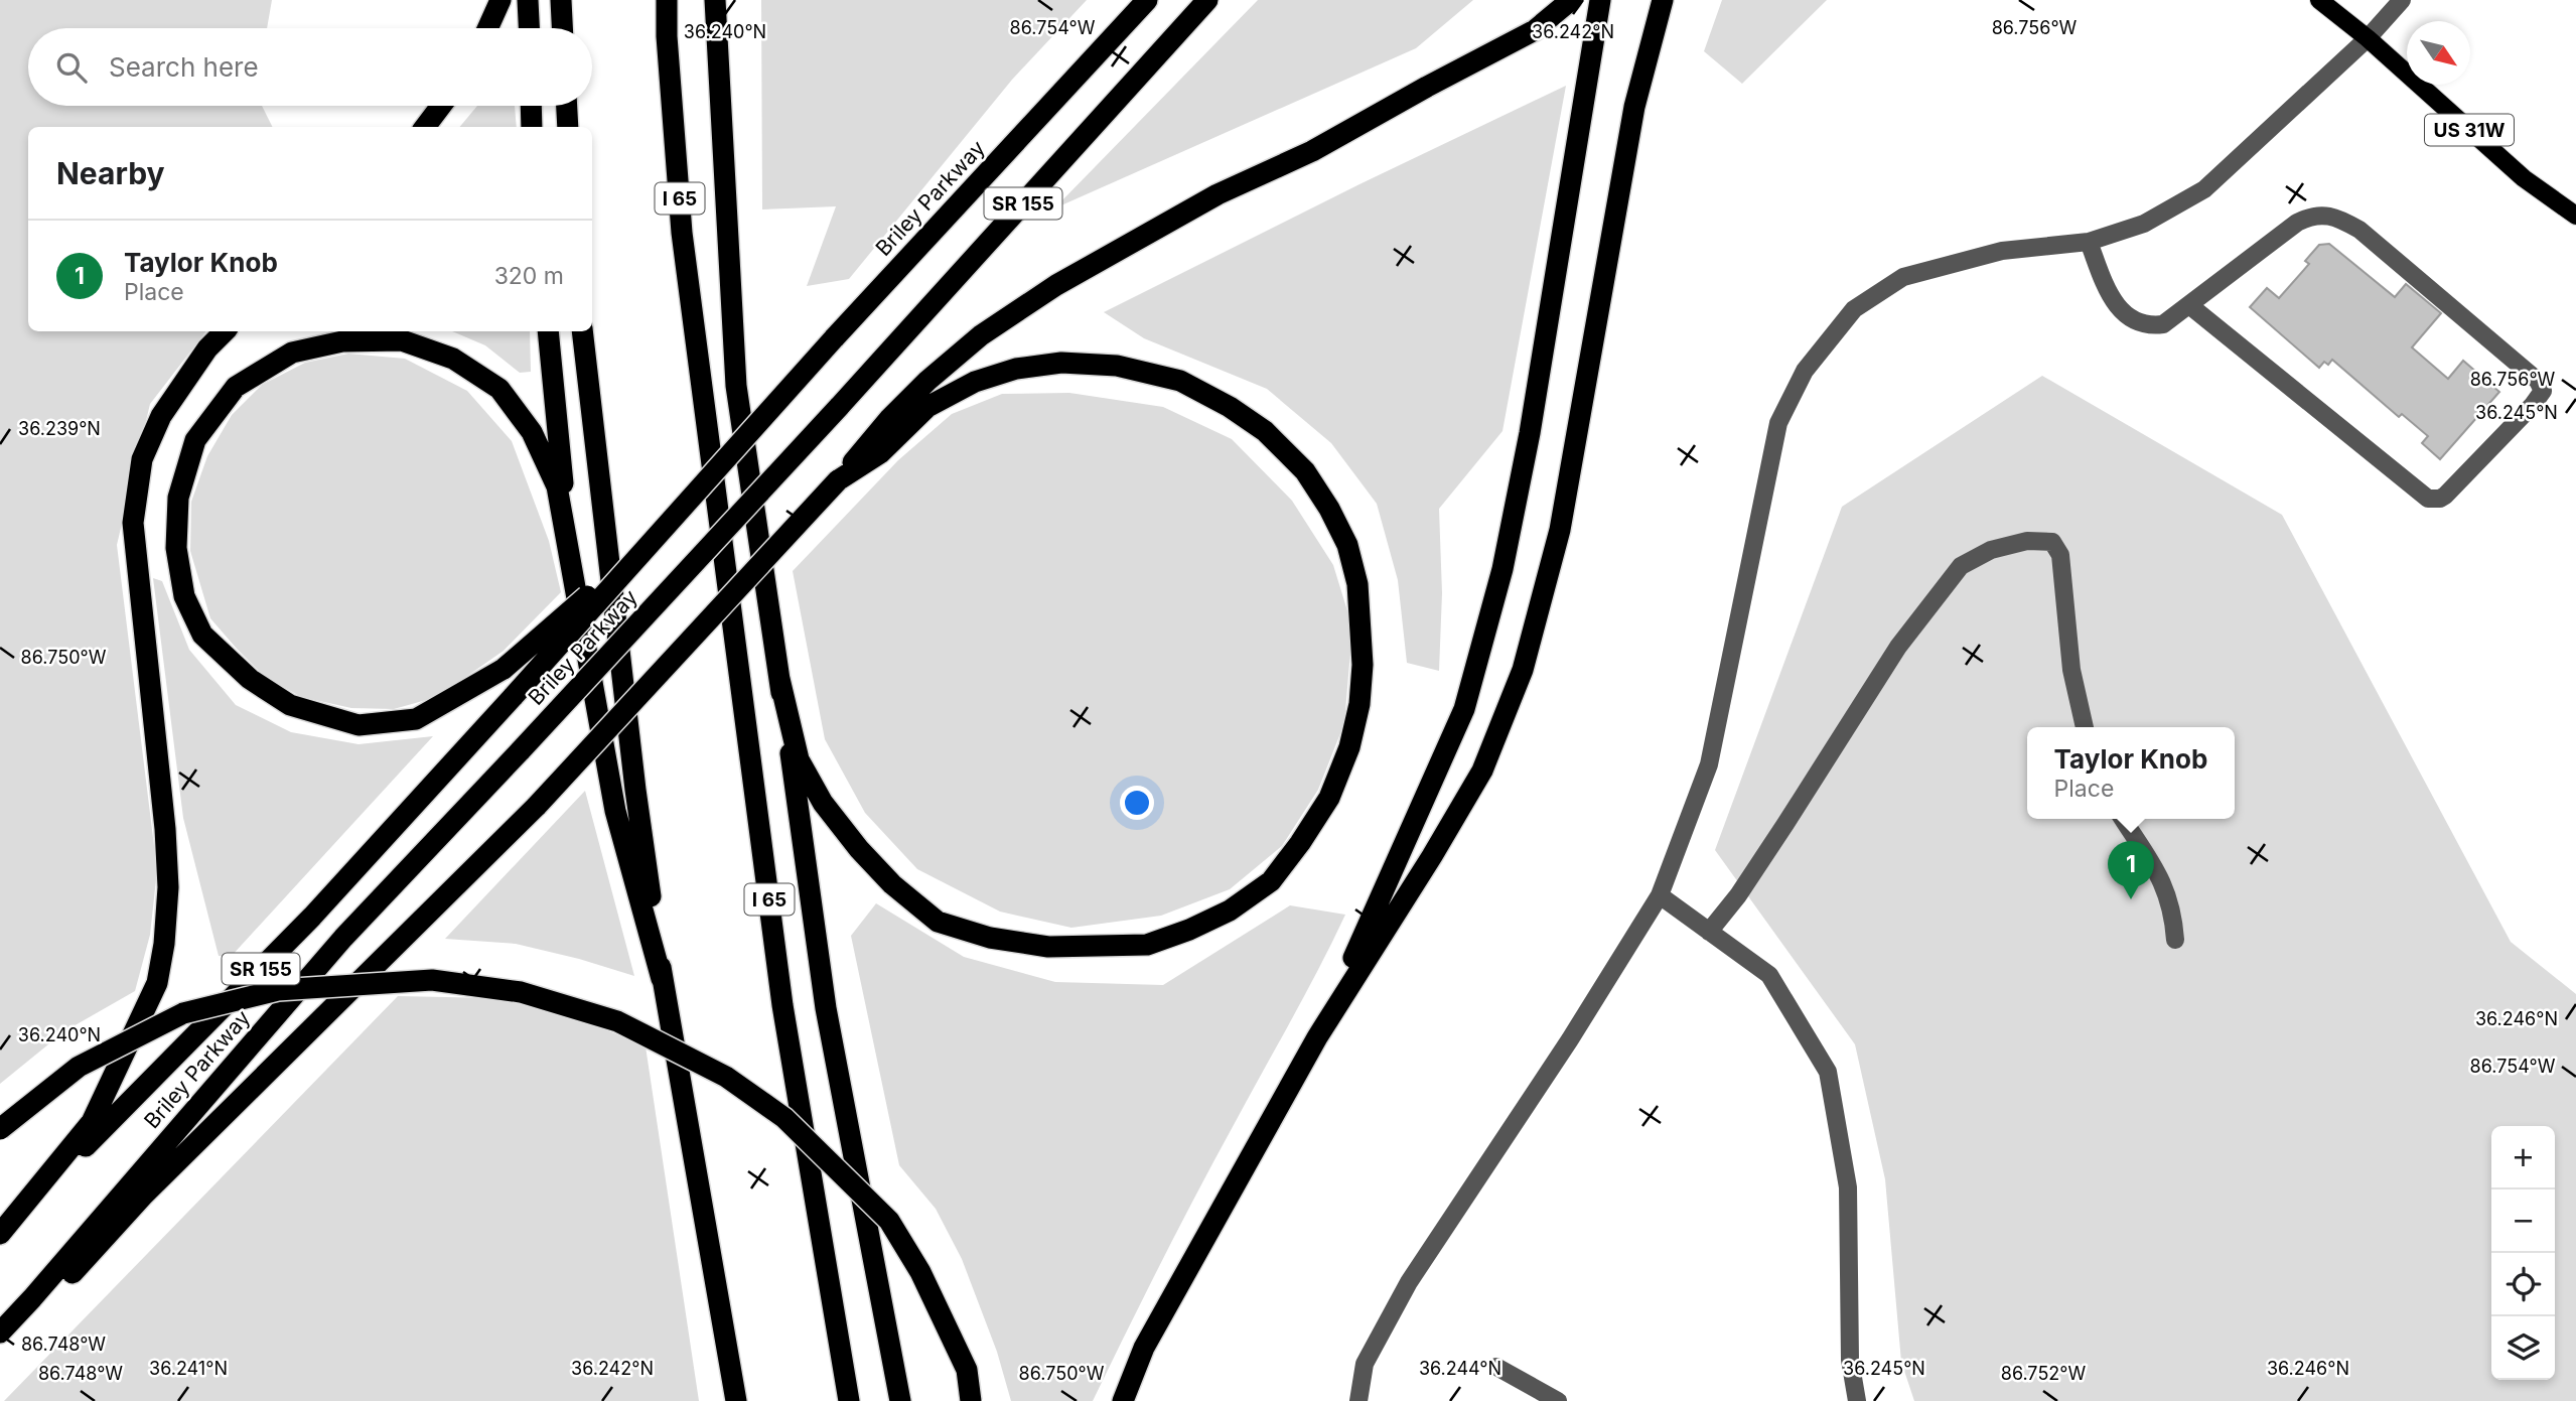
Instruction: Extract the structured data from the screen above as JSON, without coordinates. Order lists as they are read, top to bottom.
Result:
{
  "streets": {
    "highway": ["I 65", "Briley Parkway", "SR 155"],
    "main road": ["US 31W"]
  },
  "north": "bottom right",
  "page": {
    "search": "Search here",
    "heading": "Nearby",
    "list": [
      {
        "mark": "1",
        "name": "Taylor Knob",
        "note": "Place",
        "value": "320 m"
      }
    ],
    "popup": ["Taylor Knob", "Place"],
    "pins": "1",
    "map_buttons": ["+", "−"]
  },
  "coordinates": [
    "86.754°W",
    "86.756°W",
    "36.240°N",
    "36.242°N",
    "36.245°N",
    "36.239°N",
    "86.750°W",
    "36.246°N",
    "86.748°W",
    "36.241°N",
    "36.244°N",
    "86.752°W"
  ]
}
